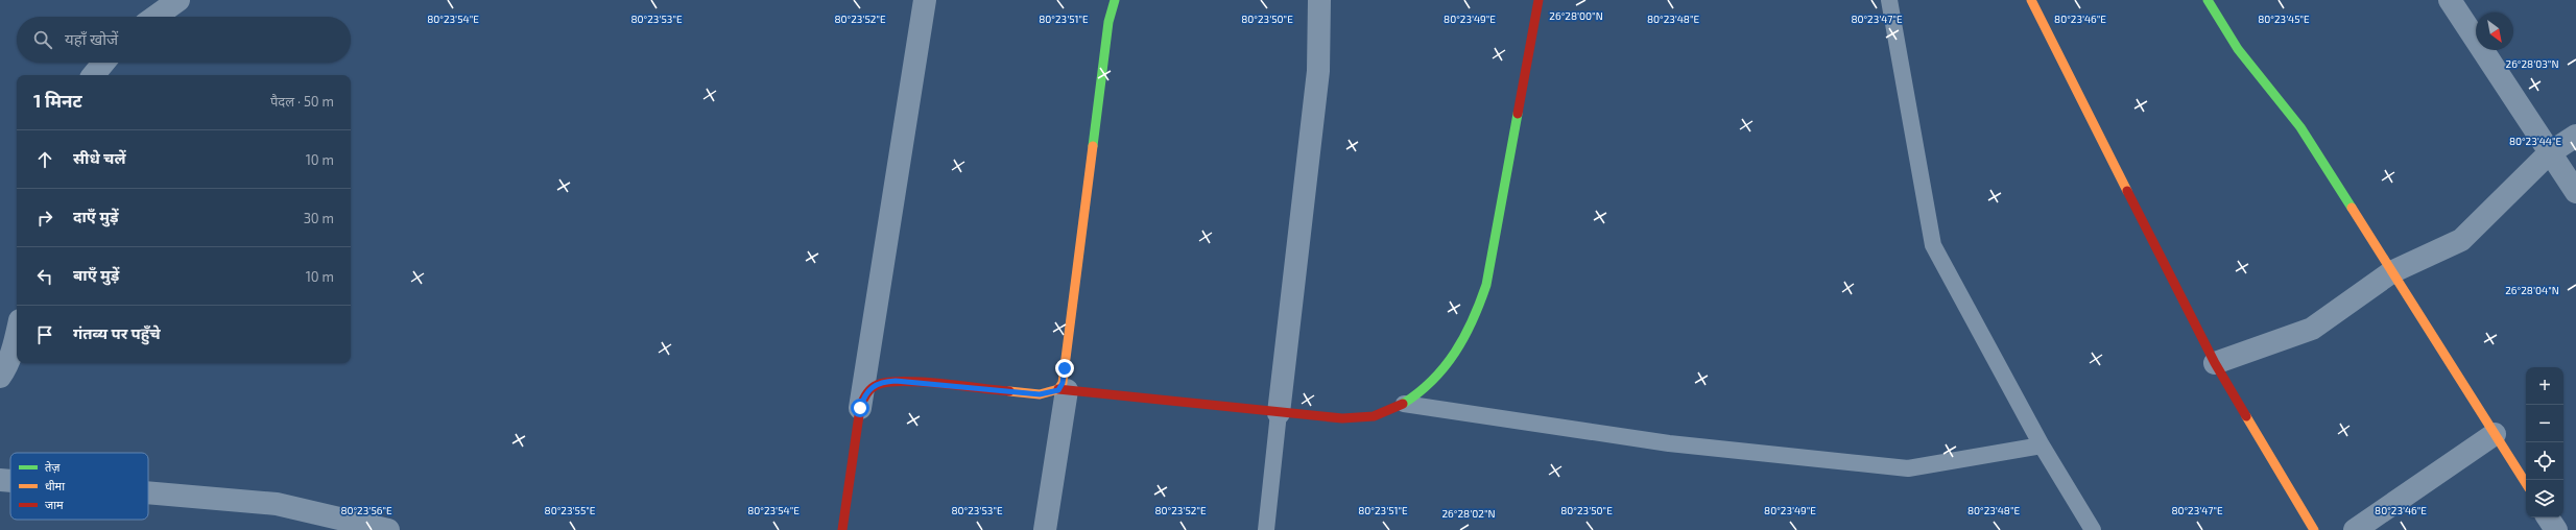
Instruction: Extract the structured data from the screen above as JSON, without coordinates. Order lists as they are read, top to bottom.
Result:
{
  "legend": ["तेज़", "धीमा", "जाम"],
  "north": "bottom right",
  "page": {
    "search": "यहाँ खोजें",
    "heading": ["1 मिनट", "पैदल · 50 m"],
    "list": [
      ["सीधे चलें", "10 m"],
      ["दाएँ मुड़ें", "30 m"],
      ["बाएँ मुड़ें", "10 m"],
      "गंतव्य पर पहुँचे"
    ],
    "map_buttons": ["+", "−"]
  },
  "coordinates": [
    "26°28'00\"N",
    "80°23'54\"E",
    "80°23'53\"E",
    "80°23'52\"E",
    "80°23'51\"E",
    "80°23'50\"E",
    "80°23'49\"E",
    "80°23'48\"E",
    "80°23'47\"E",
    "80°23'46\"E",
    "80°23'45\"E",
    "26°28'03\"N",
    "80°23'44\"E",
    "26°28'04\"N",
    "80°23'56\"E",
    "80°23'55\"E",
    "26°28'02\"N"
  ]
}
